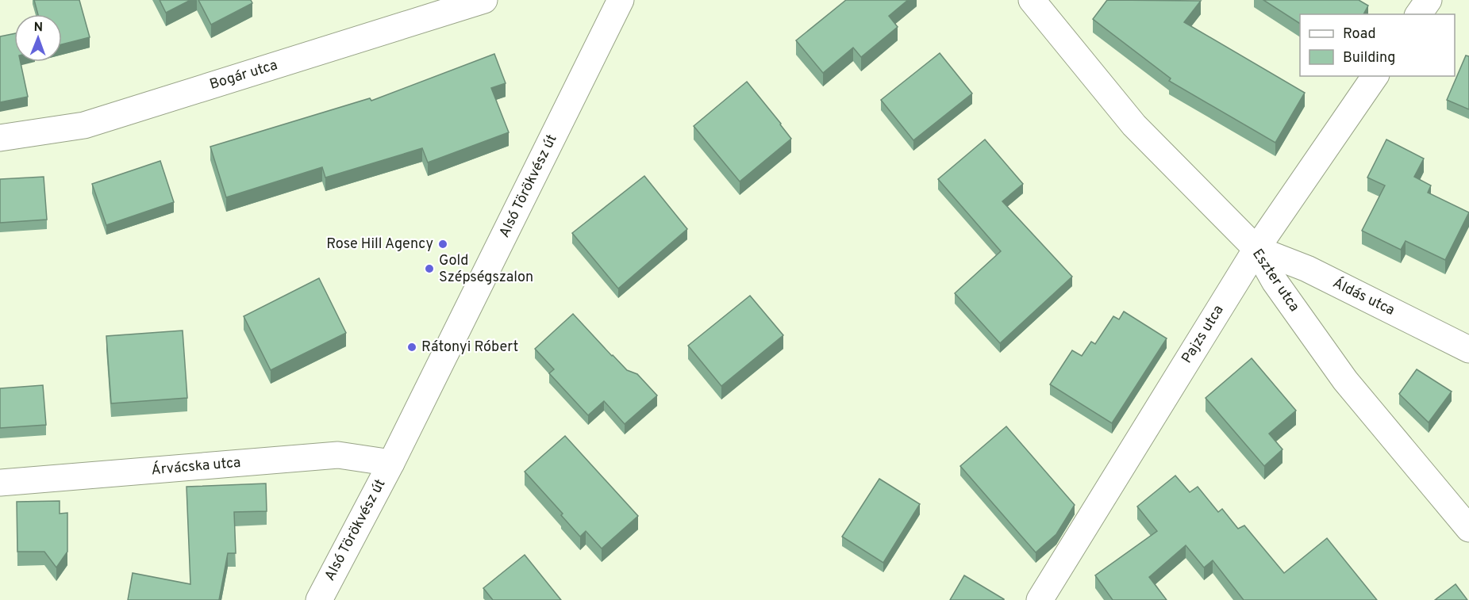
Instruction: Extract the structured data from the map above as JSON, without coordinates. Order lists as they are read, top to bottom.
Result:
{
  "streets": {
    "street": [
      "Bogár utca",
      "Alsó Törökvész út",
      "Eszter utca",
      "Áldás utca",
      "Pajzs utca",
      "Árvácska utca"
    ]
  },
  "crossings": [
    ["Alsó Törökvész út", "Árvácska utca"],
    ["Eszter utca", "Áldás utca"],
    ["Eszter utca", "Pajzs utca"],
    ["Áldás utca", "Pajzs utca"]
  ],
  "places": ["Rose Hill Agency", "Gold Szépségszalon", "Rátonyi Róbert"],
  "legend": ["Road", "Building"],
  "north": "top"
}
